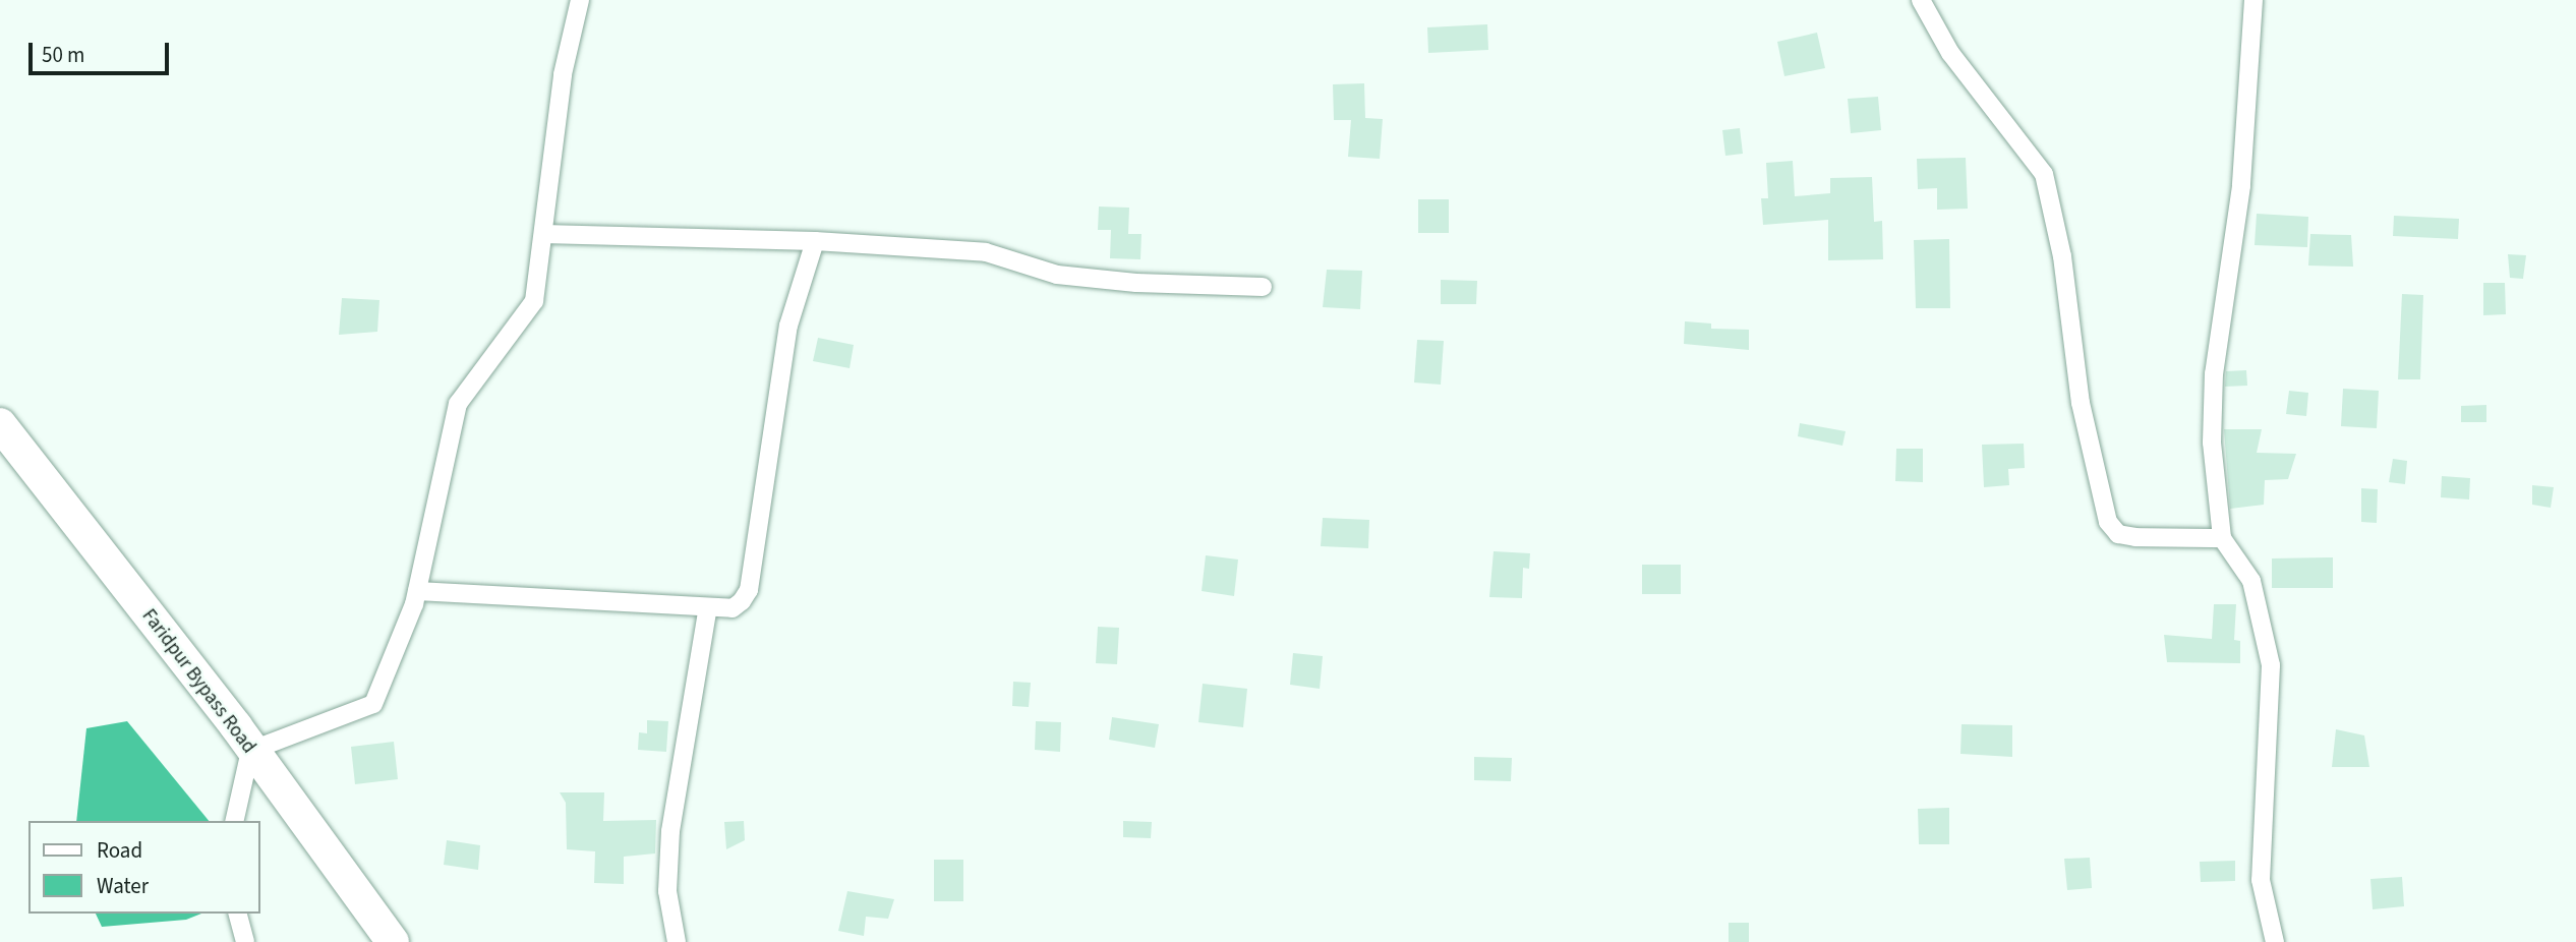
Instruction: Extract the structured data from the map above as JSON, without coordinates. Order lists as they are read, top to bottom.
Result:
{
  "streets": {
    "highway": ["Faridpur Bypass Road"]
  },
  "legend": ["Road", "Water"],
  "scale_bar": "50 m"
}
